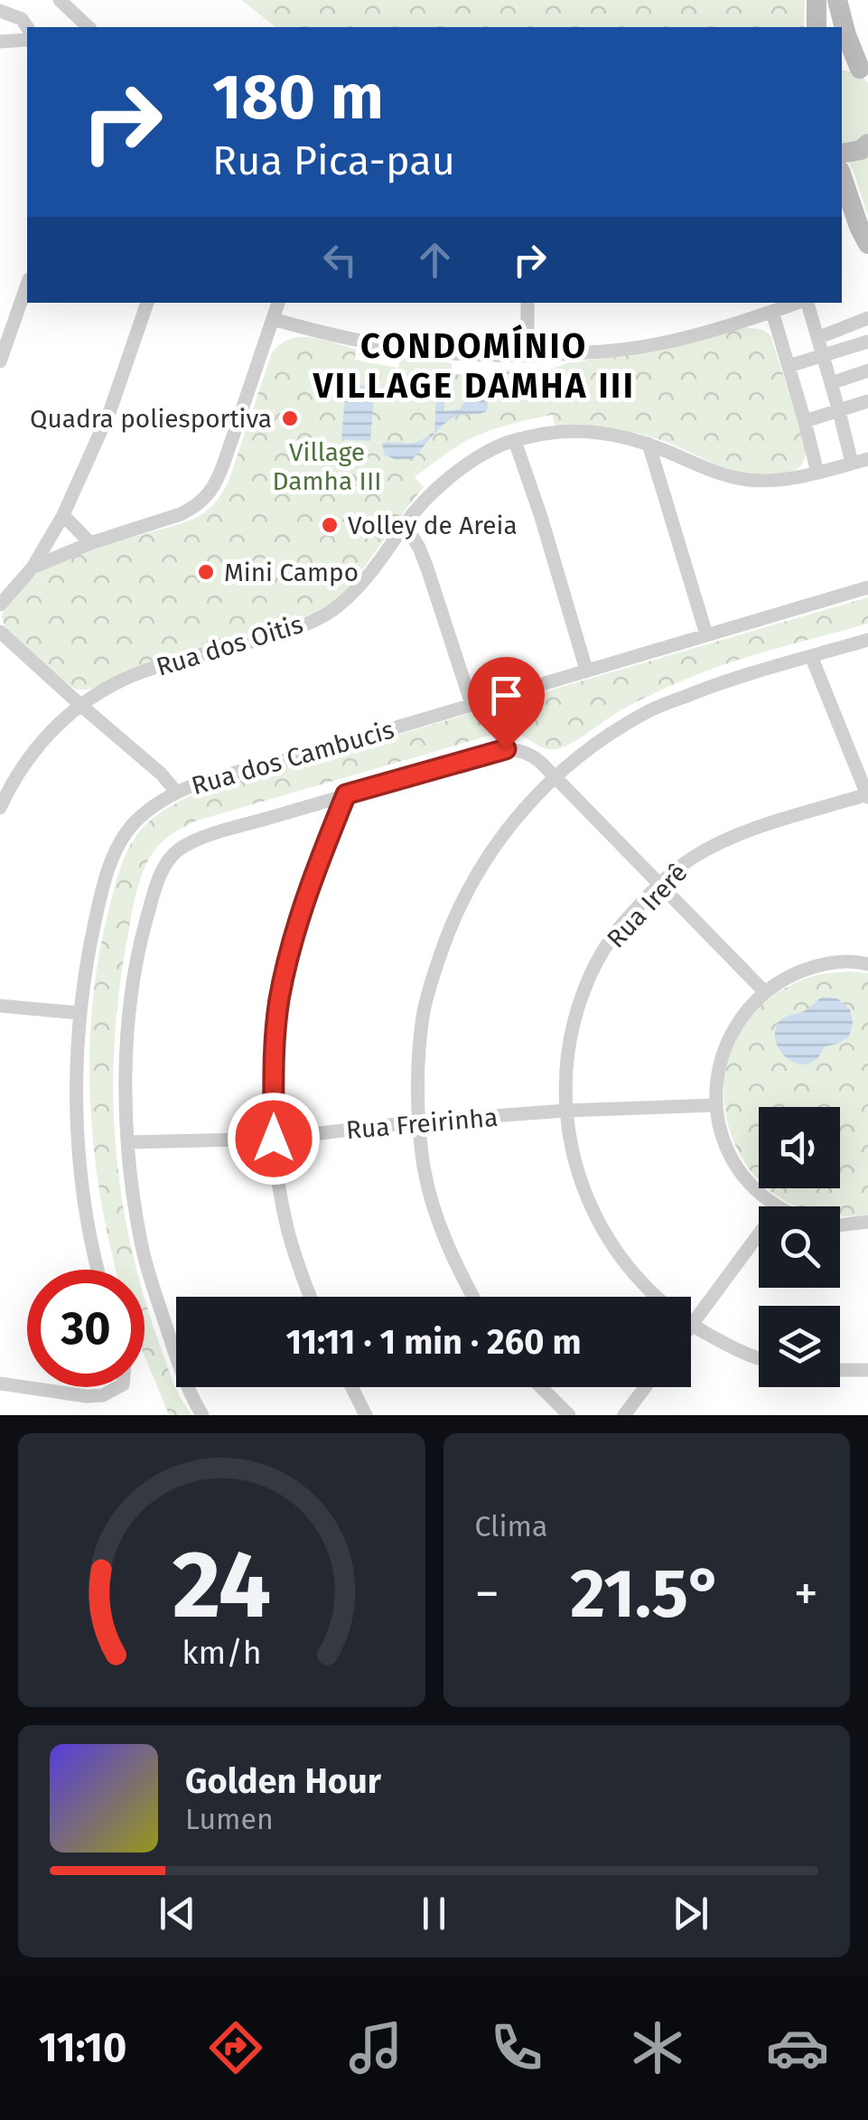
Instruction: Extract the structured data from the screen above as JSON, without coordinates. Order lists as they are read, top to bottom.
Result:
{
  "streets": {
    "street": [
      "Rua dos Oitis",
      "Rua dos Cambucis",
      "Rua Irerê",
      "Rua Freirinha"
    ]
  },
  "crossings": [
    ["Rua Irerê", "Rua Freirinha"]
  ],
  "districts": ["CONDOMÍNIO VILLAGE DAMHA III"],
  "parks": ["Village Damha III"],
  "places": ["Quadra poliesportiva", "Volley de Areia", "Mini Campo"],
  "page": {
    "turn": ["180 m", "Rua Pica-pau"],
    "limit": "30",
    "trip": "11:11 · 1 min · 260 m",
    "tile": "Clima",
    "heat": ["−", "21.5°", "+"],
    "song": ["Golden Hour", "Lumen"],
    "tabs": "11:10",
    "gauge": ["24", "km/h"]
  }
}
